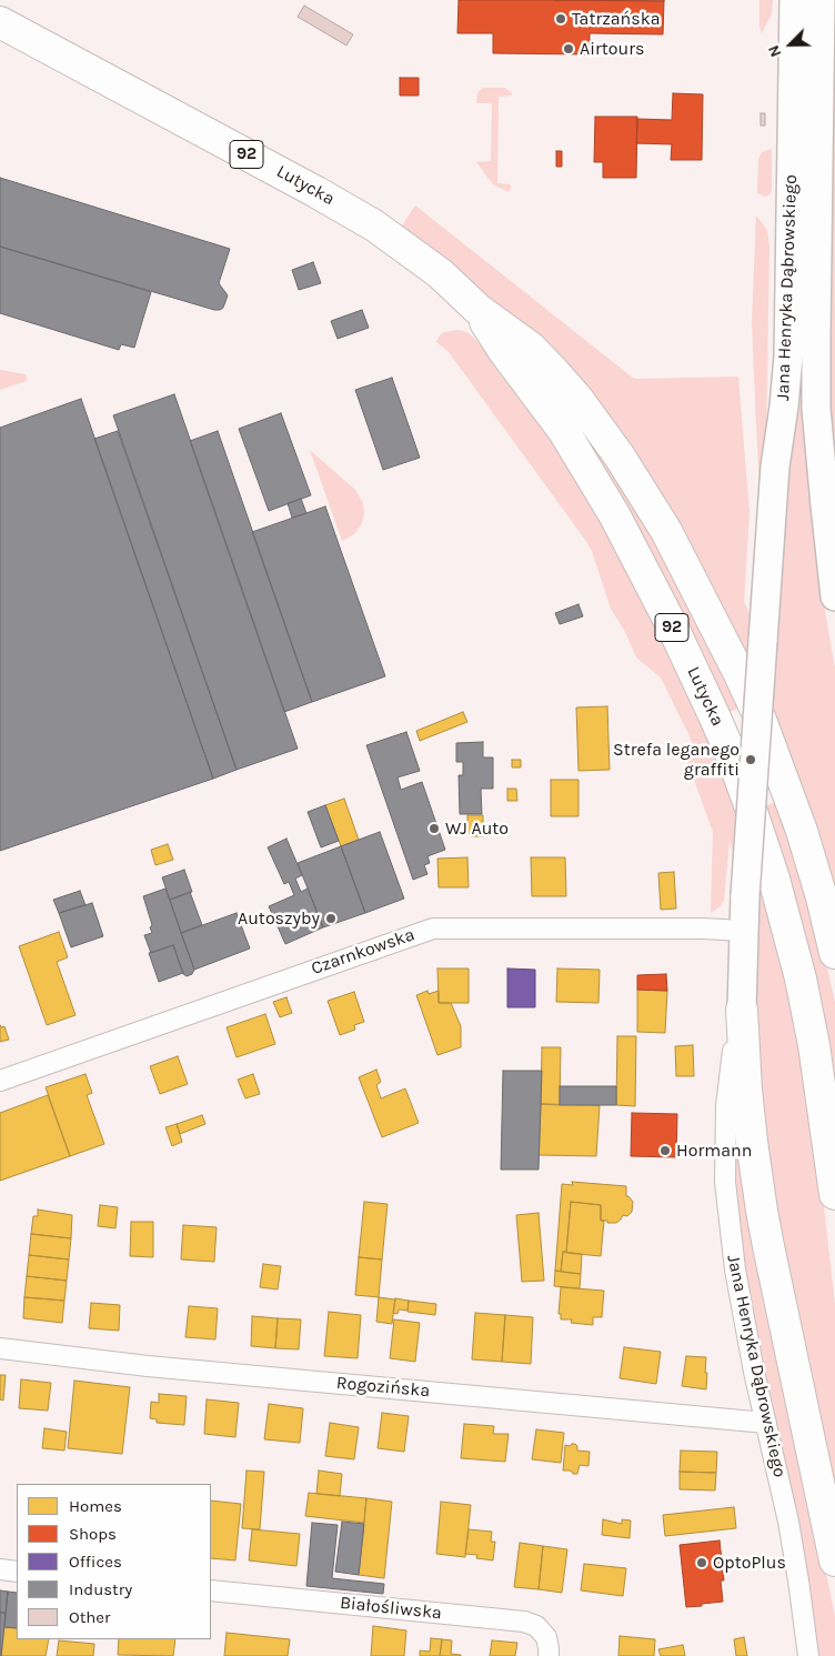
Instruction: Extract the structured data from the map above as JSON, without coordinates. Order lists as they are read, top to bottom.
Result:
{
  "streets": {
    "main road": ["92", "Lutycka", "Jana Henryka Dąbrowskiego"],
    "street": ["Czarnkowska", "Rogozińska", "Białośliwska"]
  },
  "crossings": [
    ["Jana Henryka Dąbrowskiego", "Czarnkowska"],
    ["Jana Henryka Dąbrowskiego", "Rogozińska"]
  ],
  "places": [
    "Tatrzańska",
    "Airtours",
    "Strefa leganego graffiti",
    "WJ Auto",
    "Autoszyby",
    "Hormann",
    "OptoPlus"
  ],
  "legend": [
    "Homes",
    "Shops",
    "Offices",
    "Industry",
    "Other"
  ],
  "north": "bottom left"
}
